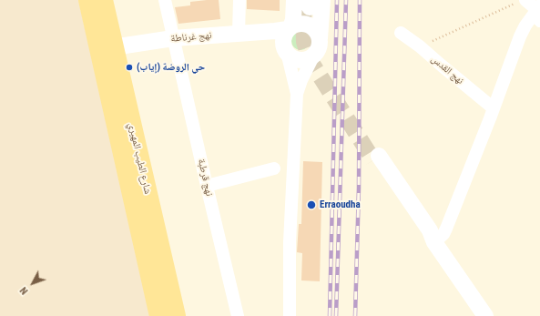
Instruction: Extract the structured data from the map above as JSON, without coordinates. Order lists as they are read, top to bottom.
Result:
{
  "streets": {
    "main road": ["شارع الطيب المهيري"],
    "street": ["نهج غرناطة", "نهج القدس", "نهج قرطبة"]
  },
  "crossings": [
    ["نهج غرناطة", "شارع الطيب المهيري"],
    ["نهج غرناطة", "نهج قرطبة"]
  ],
  "places": ["حي الروضة (إياب)", "Erraoudha"],
  "north": "bottom left"
}
